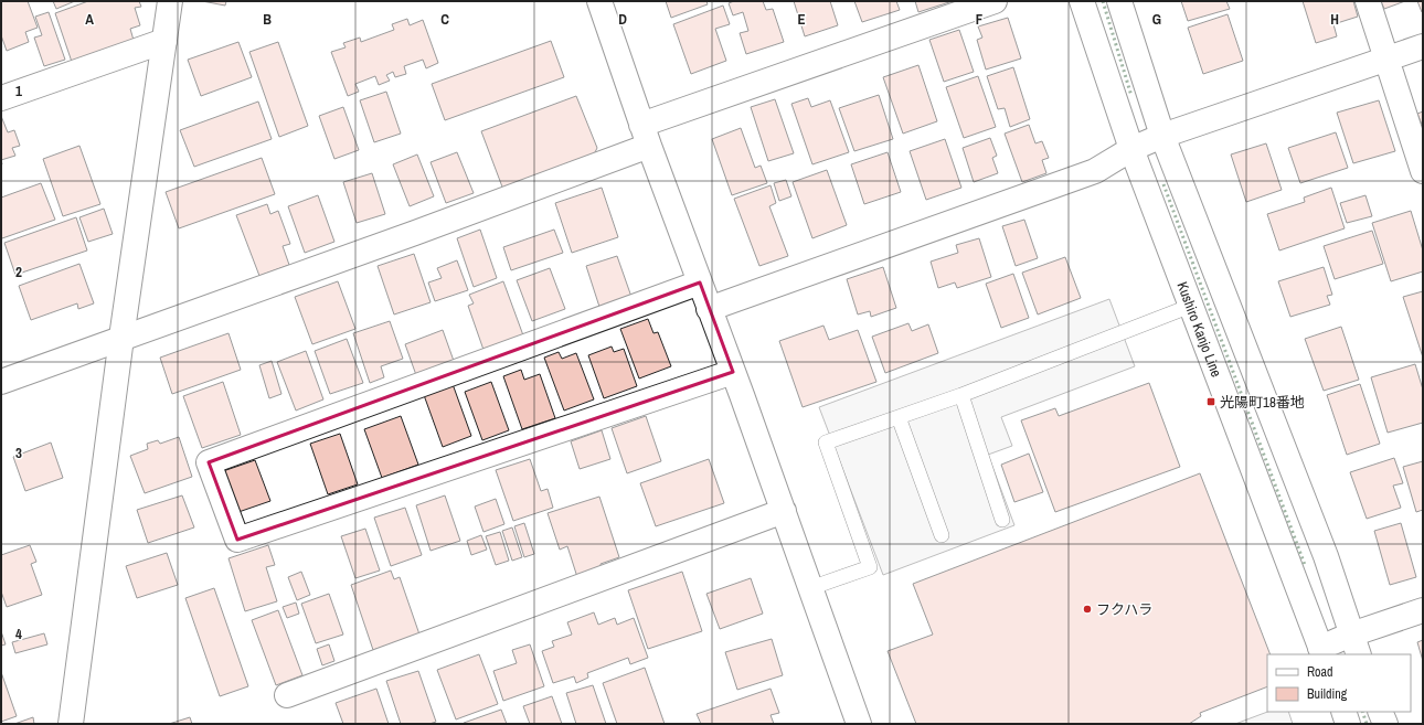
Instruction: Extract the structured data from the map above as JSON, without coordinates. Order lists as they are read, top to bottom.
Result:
{
  "streets": {
    "street": ["Kushiro Kanjo Line"]
  },
  "places": {
    "transit": ["光陽町18番地"],
    "other": ["フクハラ"]
  },
  "legend": ["Road", "Building"],
  "grid": {
    "columns": [
      "A",
      "B",
      "C",
      "D",
      "E",
      "F",
      "G",
      "H"
    ],
    "rows": [
      "1",
      "2",
      "3",
      "4"
    ]
  }
}
